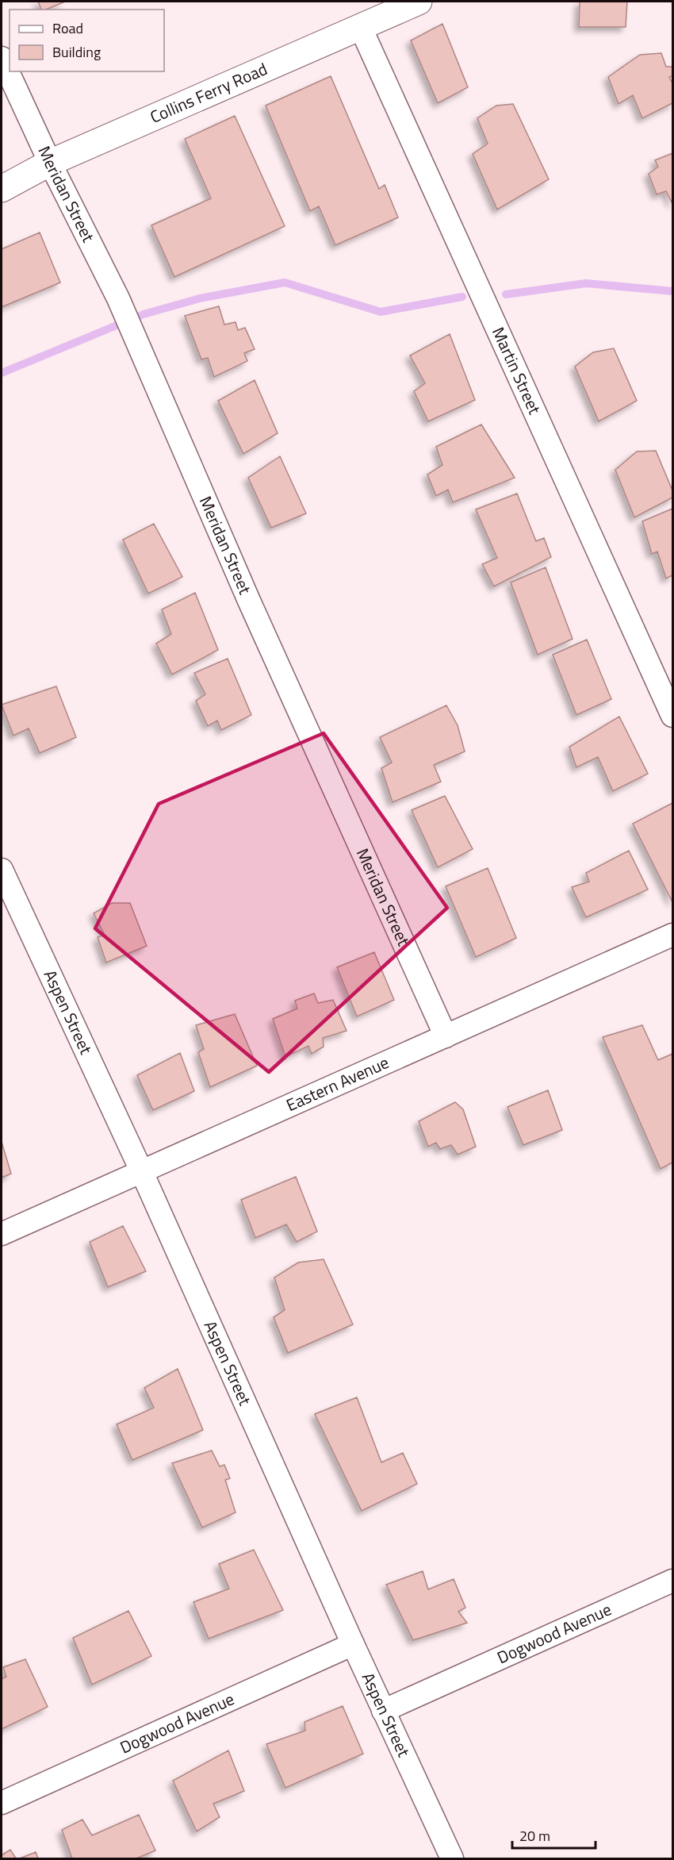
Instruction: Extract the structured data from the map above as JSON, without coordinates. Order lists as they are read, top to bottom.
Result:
{
  "streets": {
    "street": [
      "Collins Ferry Road",
      "Meridan Street",
      "Martin Street",
      "Aspen Street",
      "Eastern Avenue",
      "Dogwood Avenue"
    ]
  },
  "crossings": [
    ["Collins Ferry Road", "Meridan Street"],
    ["Collins Ferry Road", "Martin Street"],
    ["Meridan Street", "Eastern Avenue"],
    ["Aspen Street", "Eastern Avenue"],
    ["Aspen Street", "Dogwood Avenue"]
  ],
  "legend": ["Road", "Building"],
  "scale_bar": "20 m"
}
